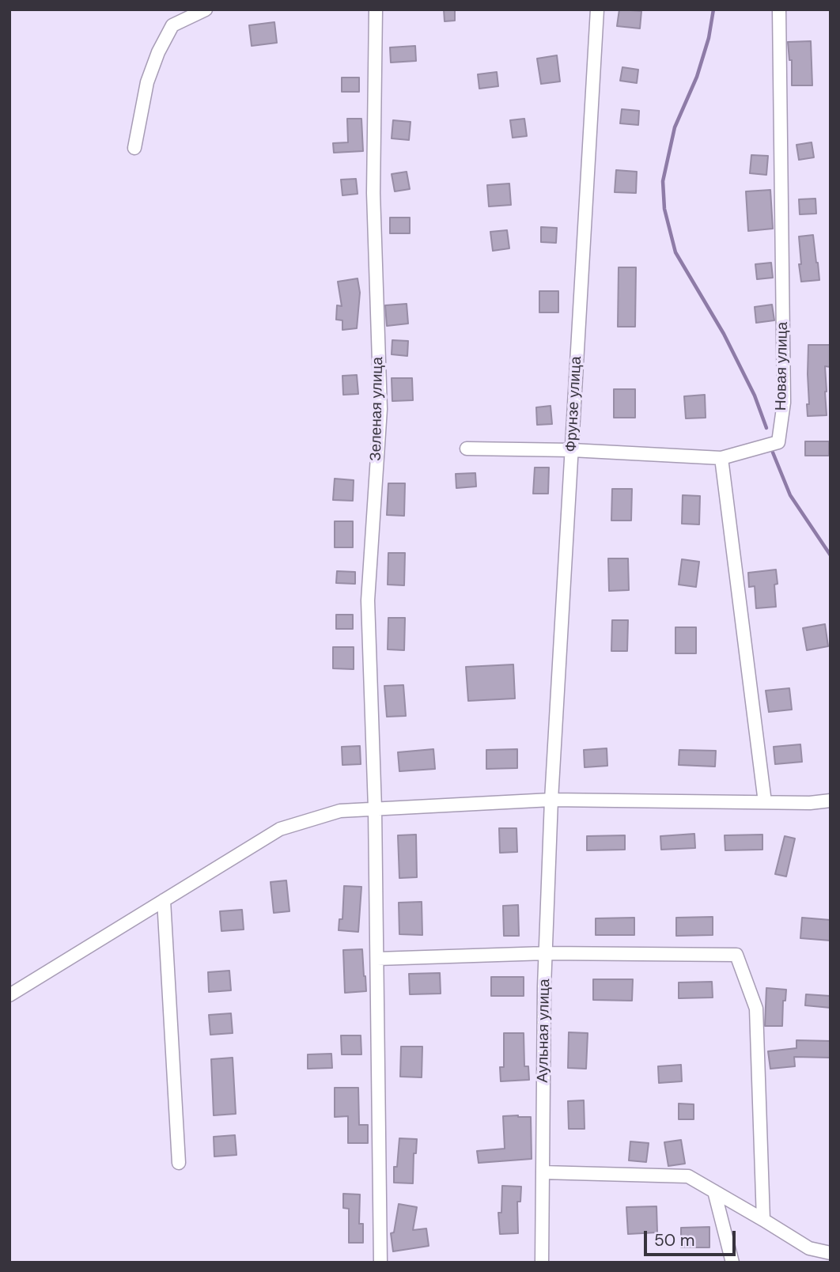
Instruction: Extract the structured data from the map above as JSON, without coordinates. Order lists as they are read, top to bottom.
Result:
{
  "streets": {
    "street": [
      "Новая улица",
      "Фрунзе улица",
      "Зеленая улица",
      "Аульная улица"
    ]
  },
  "crossings": [
    ["Новая улица", "Фрунзе улица"],
    ["Фрунзе улица", "Аульная улица"]
  ],
  "scale_bar": "50 m"
}
